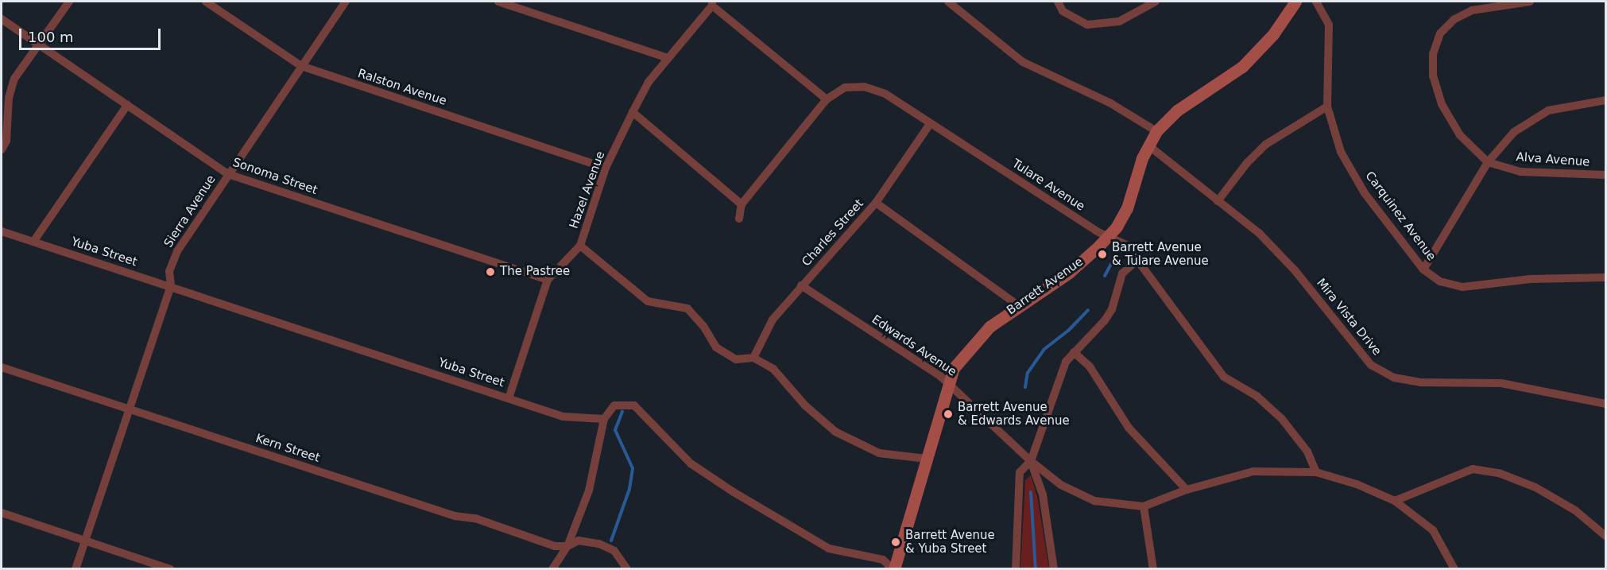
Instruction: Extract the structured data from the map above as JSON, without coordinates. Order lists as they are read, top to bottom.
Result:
{
  "streets": {
    "street": [
      "Ralston Avenue",
      "Alva Avenue",
      "Sonoma Street",
      "Tulare Avenue",
      "Hazel Avenue",
      "Sierra Avenue",
      "Carquinez Avenue",
      "Charles Street",
      "Yuba Street",
      "Barrett Avenue",
      "Mira Vista Drive",
      "Edwards Avenue",
      "Kern Street"
    ]
  },
  "crossings": [
    ["Ralston Avenue", "Hazel Avenue"],
    ["Ralston Avenue", "Sierra Avenue"],
    ["Sonoma Street", "Hazel Avenue"],
    ["Sonoma Street", "Sierra Avenue"],
    ["Tulare Avenue", "Charles Street"],
    ["Tulare Avenue", "Barrett Avenue"],
    ["Tulare Avenue", "Edwards Avenue"],
    ["Hazel Avenue", "Yuba Street"],
    ["Sierra Avenue", "Yuba Street"],
    ["Sierra Avenue", "Kern Street"],
    ["Charles Street", "Edwards Avenue"],
    ["Barrett Avenue", "Mira Vista Drive"],
    ["Barrett Avenue", "Edwards Avenue"]
  ],
  "places": [
    "Barrett Avenue & Tulare Avenue",
    "The Pastree",
    "Barrett Avenue & Edwards Avenue",
    "Barrett Avenue & Yuba Street"
  ],
  "scale_bar": "100 m"
}
